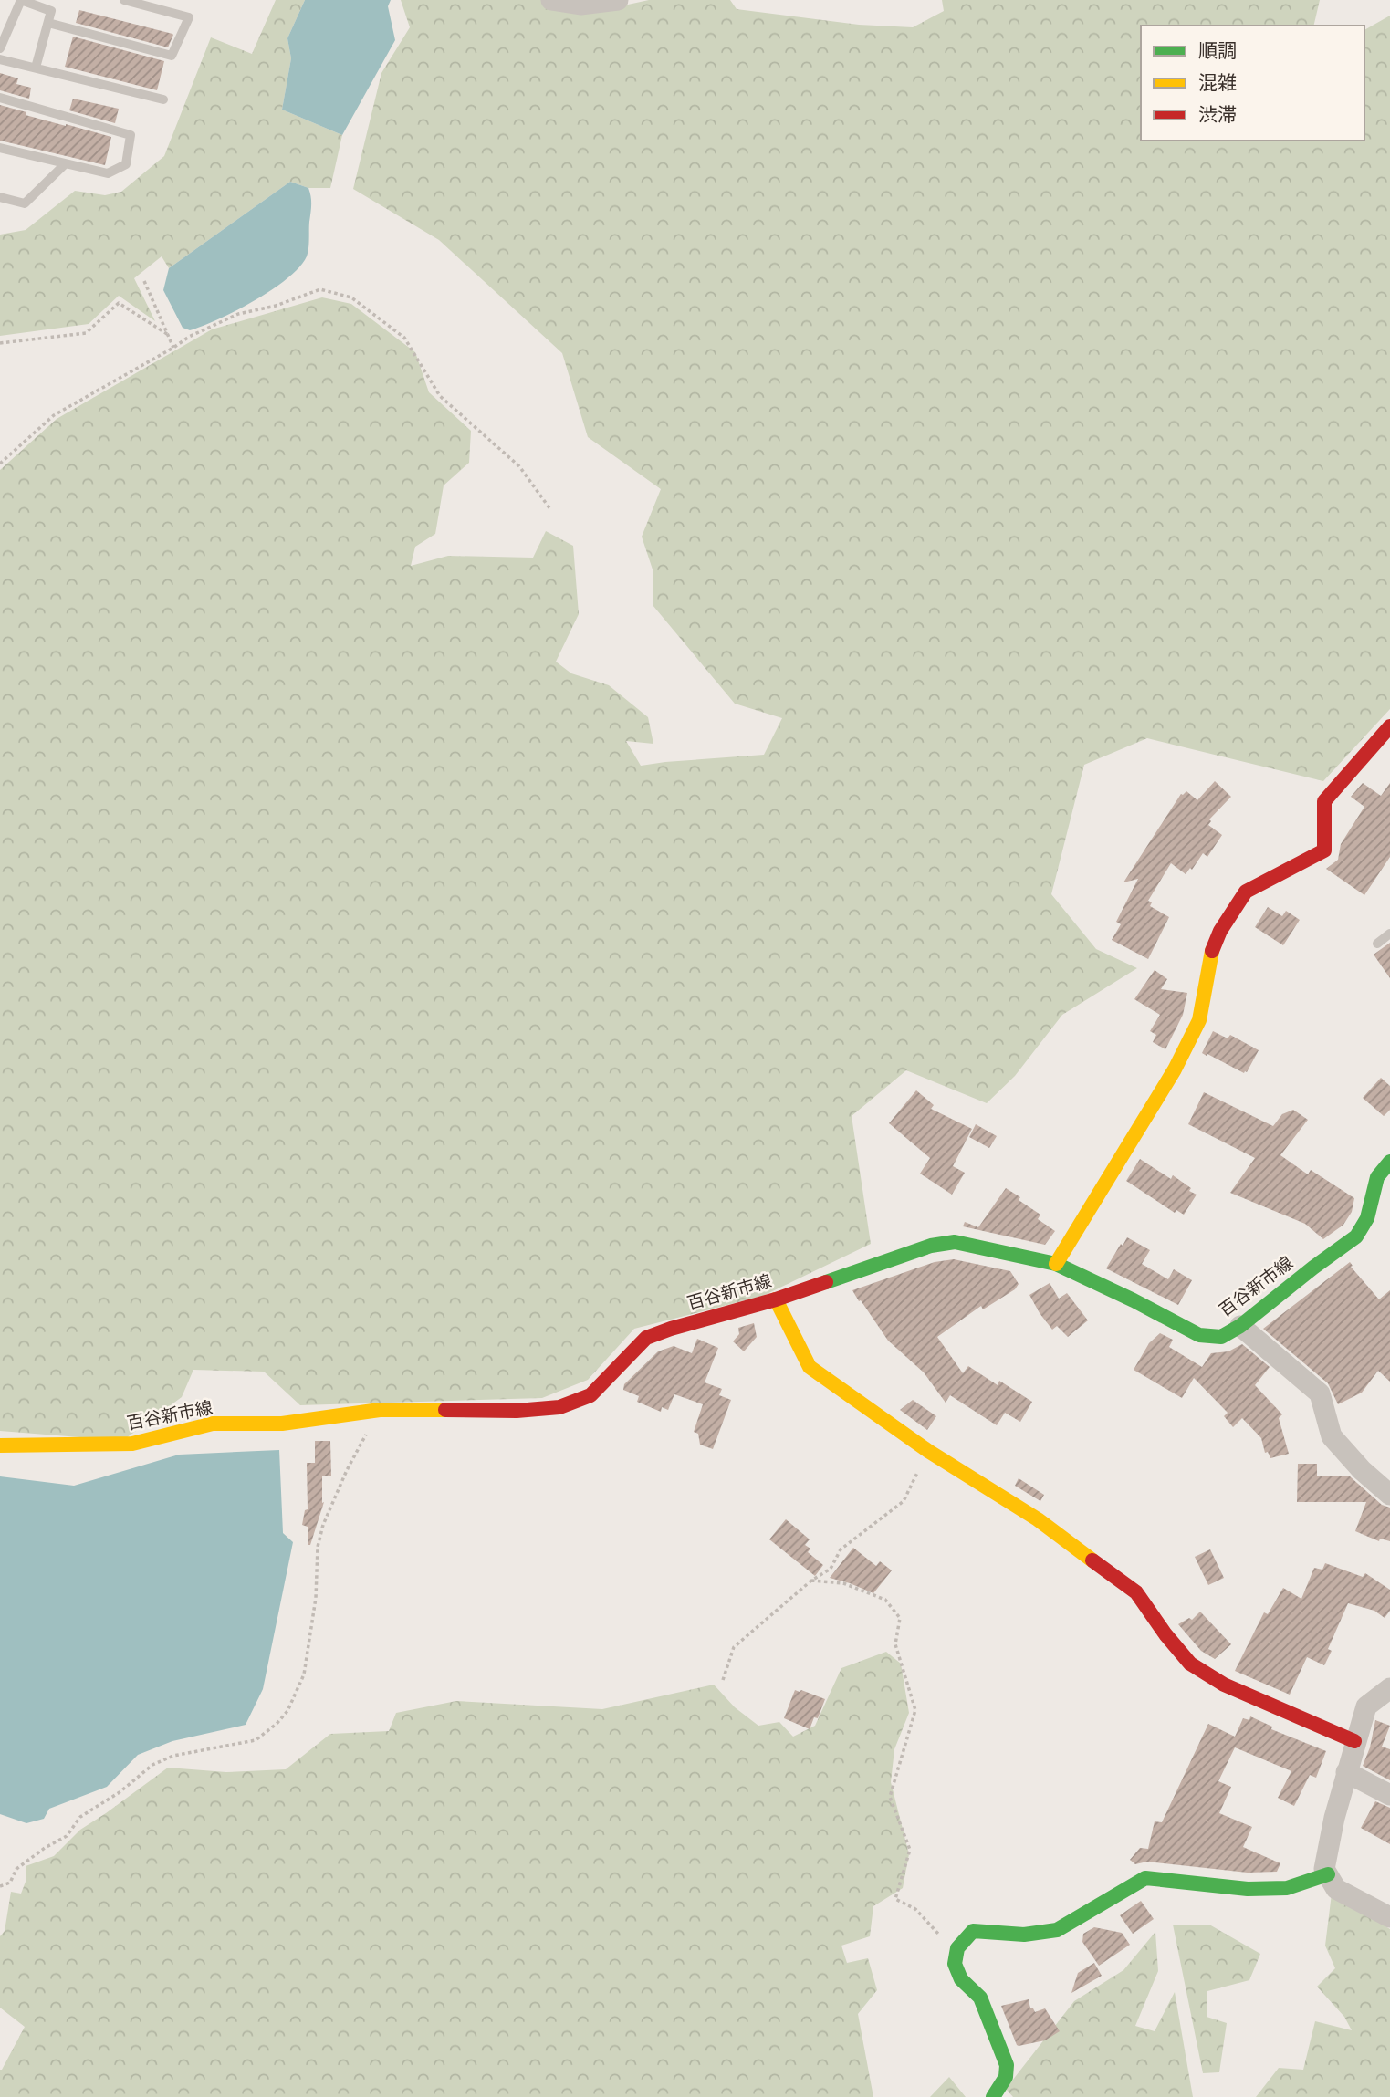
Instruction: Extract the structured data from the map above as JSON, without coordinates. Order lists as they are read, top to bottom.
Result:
{
  "streets": {
    "street": ["百谷新市線"]
  },
  "legend": ["順調", "混雑", "渋滞"]
}
